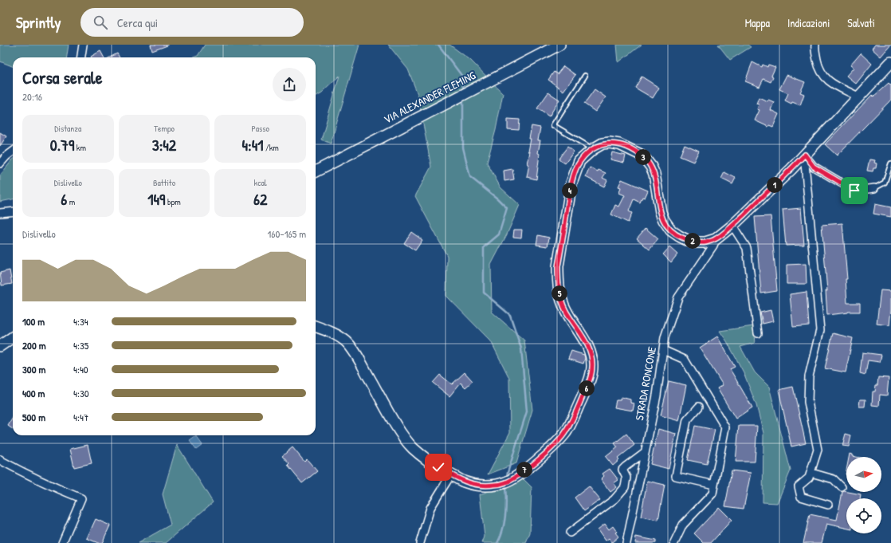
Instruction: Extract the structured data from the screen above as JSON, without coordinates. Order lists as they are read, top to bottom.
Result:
{
  "streets": {
    "street": ["VIA ALEXANDER FLEMING", "STRADA RONCONE"]
  },
  "north": "right",
  "page": {
    "header": "Sprintly",
    "search": "Cerca qui",
    "nav": ["Mappa", "Indicazioni", "Salvati"],
    "heading": ["Corsa serale", "20:16"],
    "stats": [
      ["Distanza", "0.79 km"],
      ["Tempo", "3:42"],
      ["Passo", "4:41 /km"],
      ["Dislivello", "6 m"],
      ["Battito", "149 bpm"],
      ["kcal", "62"]
    ],
    "pins": [
      "3",
      "1",
      "4",
      "2",
      "5",
      "6",
      "7"
    ],
    "chart": ["Dislivello", "160–165 m"],
    "list": [
      {
        "name": "100 m",
        "note": "4:34"
      },
      {
        "name": "200 m",
        "note": "4:35"
      },
      {
        "name": "300 m",
        "note": "4:40"
      },
      {
        "name": "400 m",
        "note": "4:30"
      },
      {
        "name": "500 m",
        "note": "4:47"
      }
    ]
  }
}
